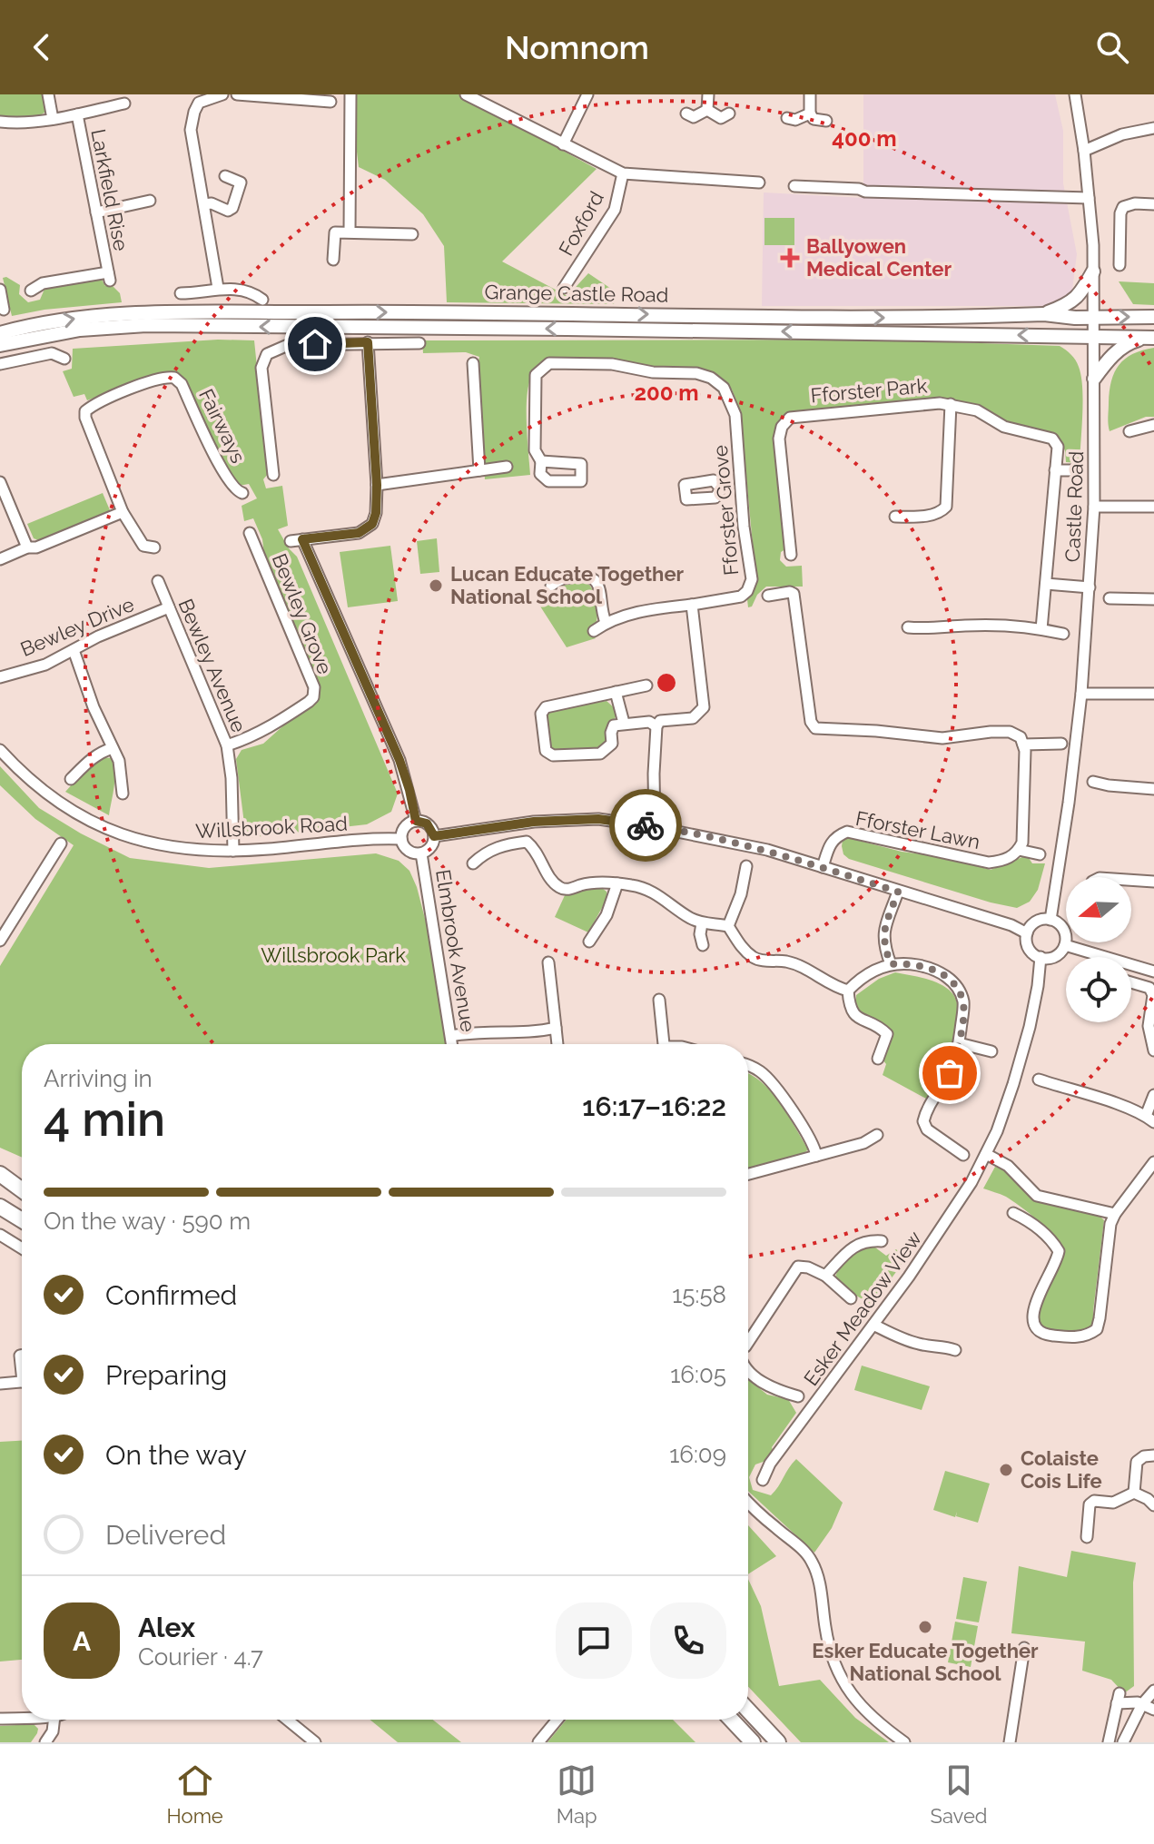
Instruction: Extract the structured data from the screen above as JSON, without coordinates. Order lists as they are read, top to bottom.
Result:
{
  "streets": {
    "main road": ["Grange Castle Road"],
    "street": [
      "Larkfield Rise",
      "Foxford",
      "Fforster Park",
      "Fairways",
      "Castle Road",
      "Fforster Grove",
      "Bewley Grove",
      "Bewley Drive",
      "Bewley Avenue",
      "Willsbrook Road",
      "Fforster Lawn",
      "Elmbrook Avenue",
      "Esker Meadow View"
    ]
  },
  "crossings": [
    ["Grange Castle Road", "Castle Road"],
    ["Bewley Grove", "Bewley Avenue"],
    ["Bewley Drive", "Bewley Avenue"],
    ["Bewley Avenue", "Willsbrook Road"],
    ["Willsbrook Road", "Elmbrook Avenue"]
  ],
  "parks": ["Willsbrook Park"],
  "places": {
    "health": ["Ballyowen Medical Center"],
    "other": ["Lucan Educate Together National School", "Colaiste Cois Life", "Esker Educate Together National School"]
  },
  "north": "left",
  "page": {
    "header": "Nomnom",
    "heading": ["4 min", "Arriving in", "16:17–16:22"],
    "panel": ["Alex", "Courier · 4.7"],
    "bar": "On the way · 590 m",
    "list": [
      ["Confirmed", "15:58"],
      ["Preparing", "16:05"],
      ["On the way", "16:09"],
      "Delivered"
    ],
    "round": "A",
    "tabs": ["Home", "Map", "Saved"]
  },
  "rings": ["400 m", "200 m"]
}
